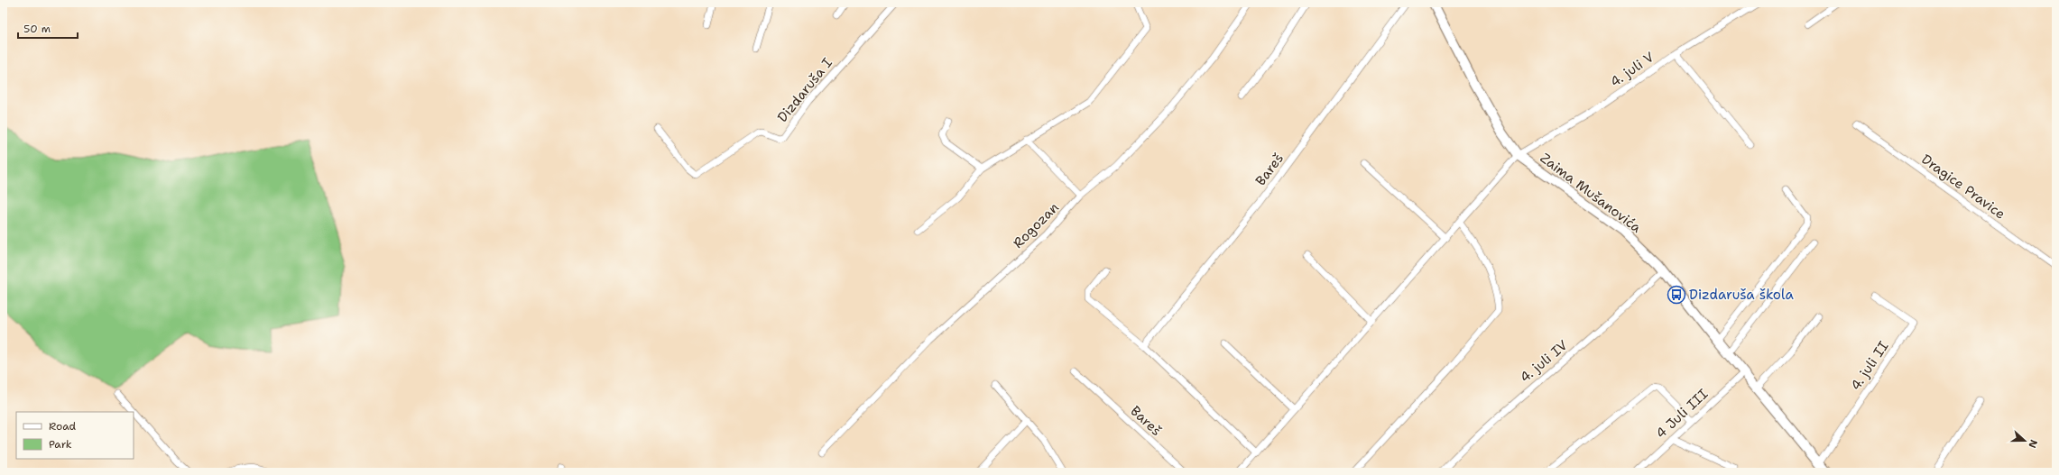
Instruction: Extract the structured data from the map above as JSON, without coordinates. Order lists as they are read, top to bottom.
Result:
{
  "streets": {
    "street": [
      "4. juli V",
      "Dizdaruša I",
      "Bareš",
      "Dragice Pravice",
      "Zaima Mušanovića",
      "Rogozan",
      "4. juli IV",
      "4. juli II",
      "4 Juli III"
    ]
  },
  "crossings": [
    ["4. juli V", "Zaima Mušanovića"],
    ["Zaima Mušanovića", "4. juli IV"],
    ["Zaima Mušanovića", "4. juli II"],
    ["Zaima Mušanovića", "4 Juli III"]
  ],
  "places": {
    "bus stop": ["Dizdaruša škola"]
  },
  "legend": ["Road", "Park"],
  "scale_bar": "50 m",
  "north": "right"
}
